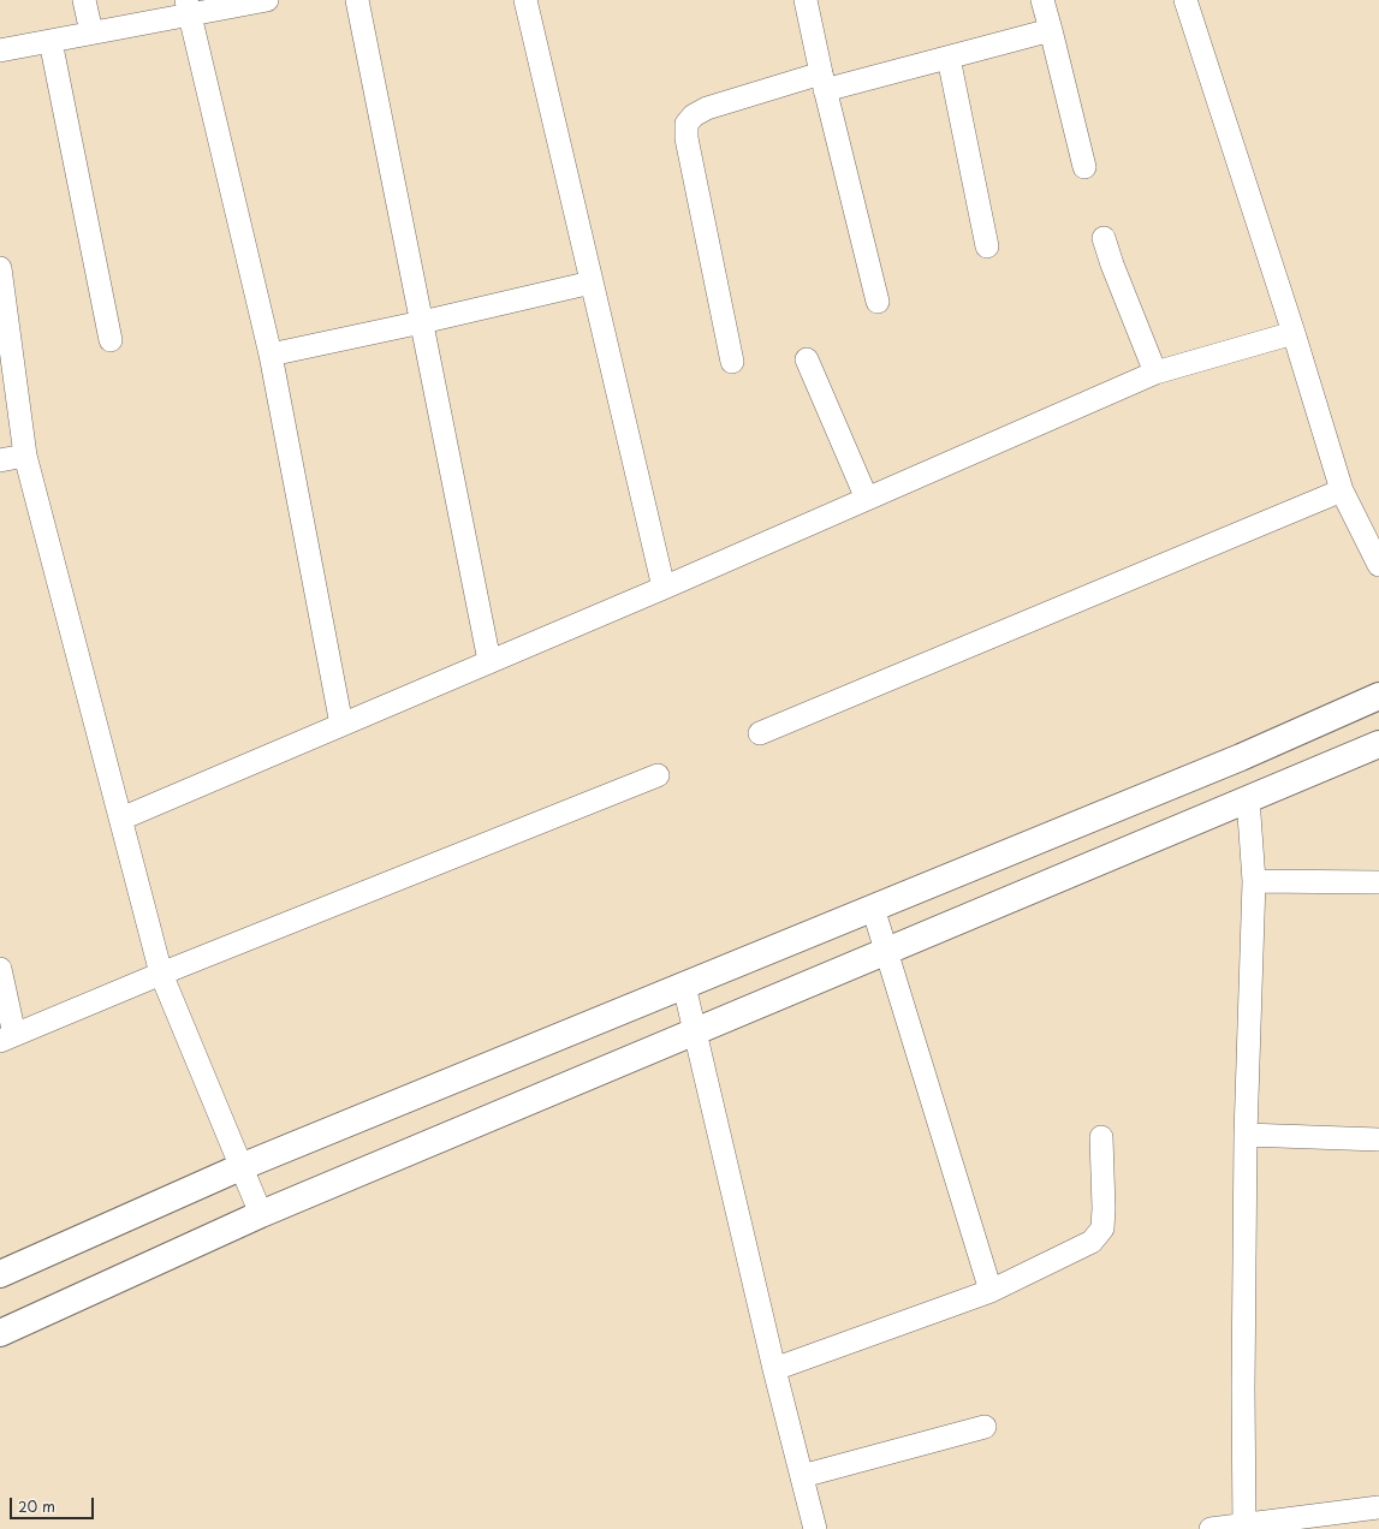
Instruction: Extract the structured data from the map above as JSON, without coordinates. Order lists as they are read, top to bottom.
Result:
{
  "scale_bar": "20 m"
}
